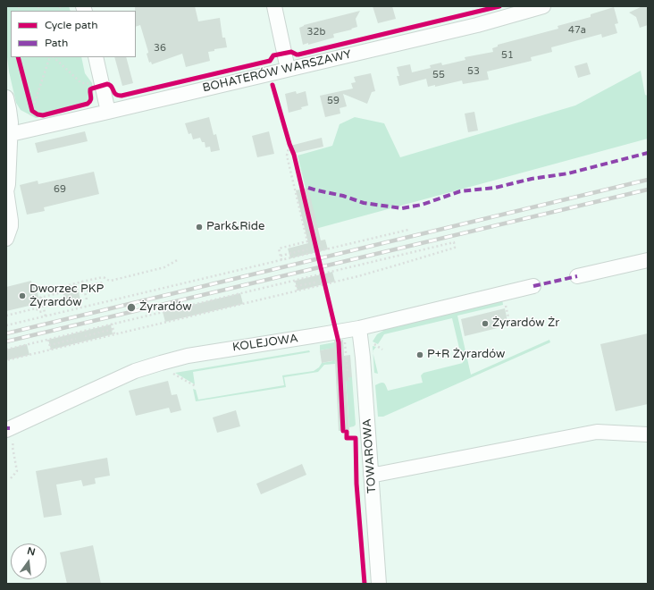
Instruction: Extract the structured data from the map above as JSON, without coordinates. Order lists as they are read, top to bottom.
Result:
{
  "streets": {
    "street": ["BOHATERÓW WARSZAWY", "KOLEJOWA", "TOWAROWA"]
  },
  "crossings": [
    ["KOLEJOWA", "TOWAROWA"]
  ],
  "places": [
    "Park&Ride",
    "Dworzec PKP Żyrardów",
    "Żyrardów",
    "Żyrardów Żr",
    "P+R Żyrardów"
  ],
  "house_numbers": [
    "47a",
    "32b",
    "36",
    "51",
    "53",
    "55",
    "59",
    "69"
  ],
  "legend": ["Cycle path", "Path"],
  "north": "top"
}
